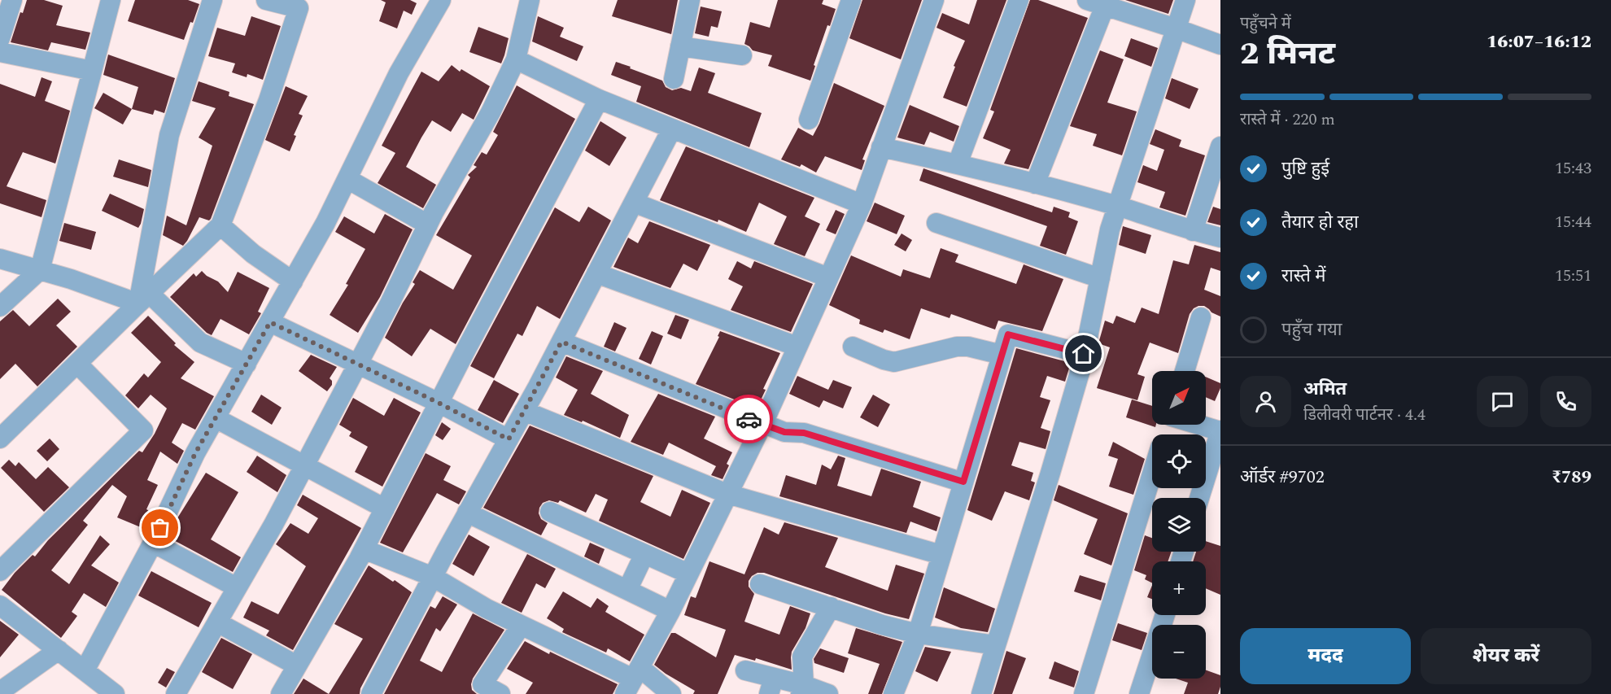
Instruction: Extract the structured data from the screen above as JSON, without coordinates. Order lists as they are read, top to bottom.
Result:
{
  "north": "top right",
  "page": {
    "heading": ["2 मिनट", "पहुँचने में", "16:07–16:12"],
    "panel": [
      "अमित",
      "डिलीवरी पार्टनर · 4.4",
      "ऑर्डर #9702",
      "₹789"
    ],
    "bar": "रास्ते में · 220 m",
    "list": [
      ["पुष्टि हुई", "15:43"],
      ["तैयार हो रहा", "15:44"],
      ["रास्ते में", "15:51"],
      "पहुँच गया"
    ],
    "map_buttons": ["+", "−"],
    "buttons": ["मदद", "शेयर करें"]
  }
}
